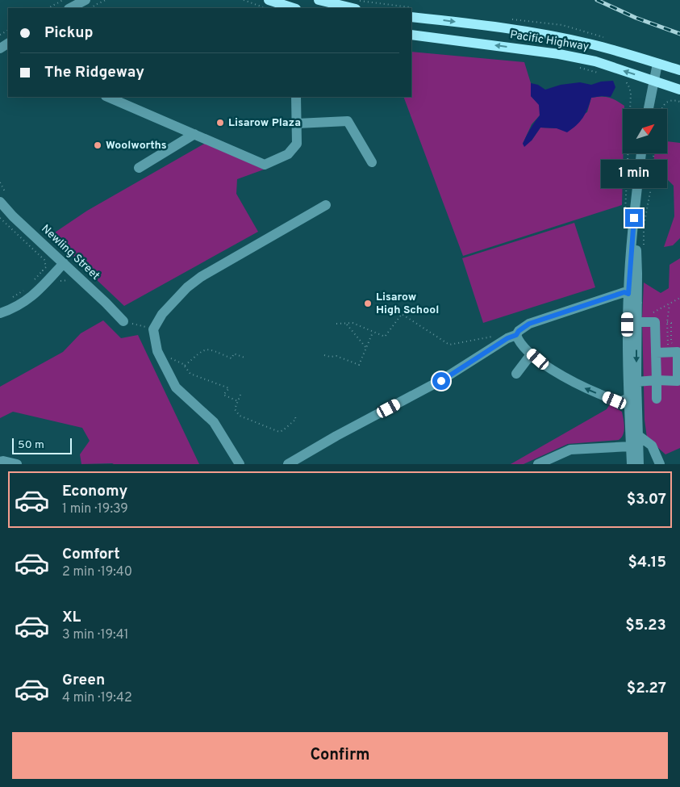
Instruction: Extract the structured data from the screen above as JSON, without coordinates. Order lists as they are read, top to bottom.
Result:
{
  "streets": {
    "main road": ["Pacific Highway"],
    "street": ["Newling Street"]
  },
  "places": ["Lisarow Plaza", "Woolworths", "Lisarow High School"],
  "scale_bar": "50 m",
  "north": "top right",
  "page": {
    "banner": ["Pickup", "The Ridgeway"],
    "bubble": "1 min",
    "scale": "50 m",
    "list": [
      {
        "name": "Economy",
        "note": "1 min · 19:39",
        "value": "$3.07"
      },
      {
        "name": "Comfort",
        "note": "2 min · 19:40",
        "value": "$4.15"
      },
      {
        "name": "XL",
        "note": "3 min · 19:41",
        "value": "$5.23"
      },
      {
        "name": "Green",
        "note": "4 min · 19:42",
        "value": "$2.27"
      }
    ],
    "buttons": "Confirm"
  }
}
